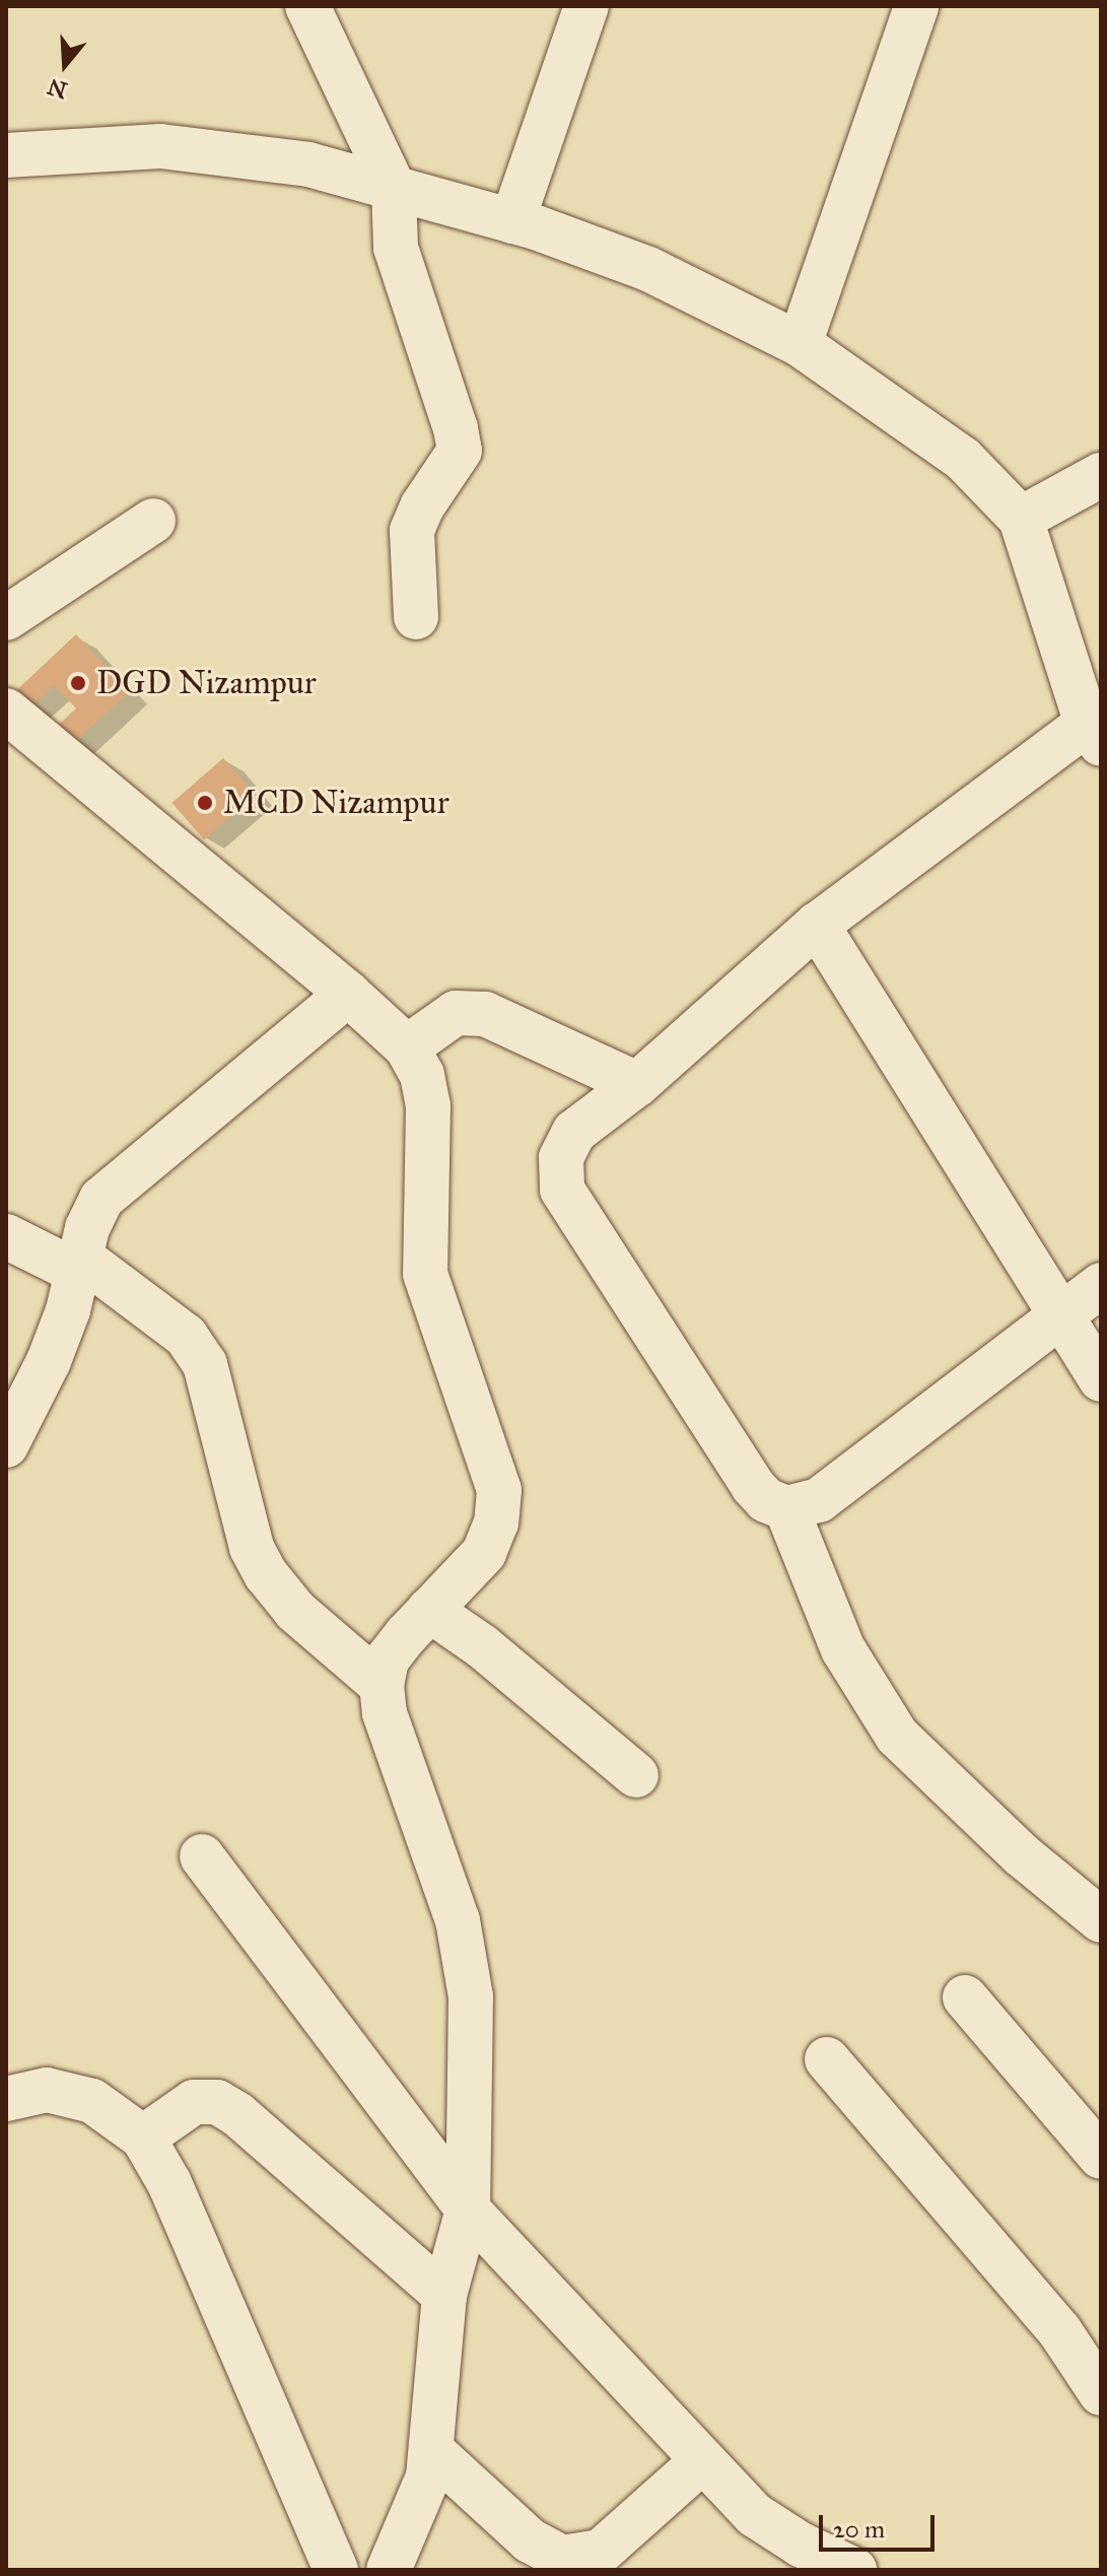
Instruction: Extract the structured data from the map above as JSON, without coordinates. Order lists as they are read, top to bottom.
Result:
{
  "places": ["DGD Nizampur", "MCD Nizampur"],
  "scale_bar": "20 m",
  "north": "bottom"
}
